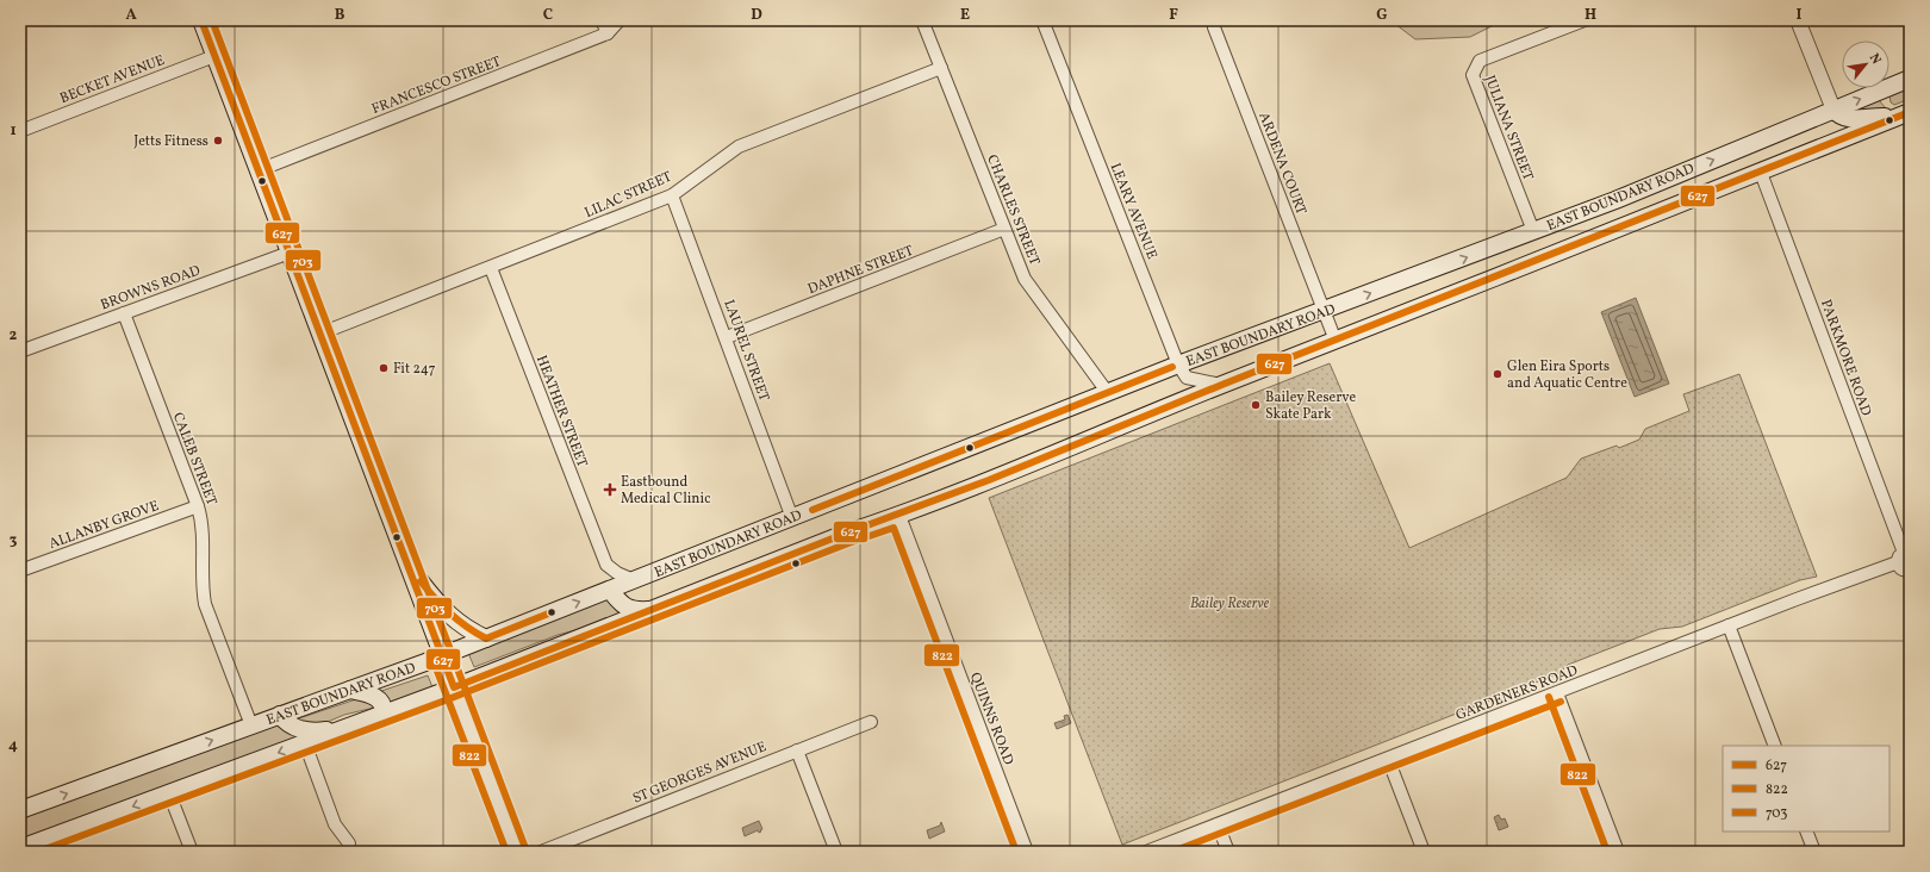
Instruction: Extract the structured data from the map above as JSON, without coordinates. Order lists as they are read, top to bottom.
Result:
{
  "streets": {
    "main road": ["EAST BOUNDARY ROAD"],
    "street": [
      "BECKET AVENUE",
      "FRANCESCO STREET",
      "JULIANA STREET",
      "ARDENA COURT",
      "LILAC STREET",
      "CHARLES STREET",
      "LEARY AVENUE",
      "DAPHNE STREET",
      "BROWNS ROAD",
      "LAUREL STREET",
      "PARKMORE ROAD",
      "HEATHER STREET",
      "CALEB STREET",
      "ALLANBY GROVE",
      "GARDENERS ROAD",
      "QUINNS ROAD",
      "ST GEORGES AVENUE"
    ]
  },
  "crossings": [
    ["JULIANA STREET", "EAST BOUNDARY ROAD"],
    ["ARDENA COURT", "EAST BOUNDARY ROAD"],
    ["LILAC STREET", "CHARLES STREET"],
    ["LILAC STREET", "LAUREL STREET"],
    ["LILAC STREET", "HEATHER STREET"],
    ["EAST BOUNDARY ROAD", "CHARLES STREET"],
    ["EAST BOUNDARY ROAD", "LEARY AVENUE"],
    ["EAST BOUNDARY ROAD", "LAUREL STREET"],
    ["EAST BOUNDARY ROAD", "PARKMORE ROAD"],
    ["EAST BOUNDARY ROAD", "HEATHER STREET"],
    ["EAST BOUNDARY ROAD", "CALEB STREET"],
    ["EAST BOUNDARY ROAD", "QUINNS ROAD"],
    ["CHARLES STREET", "DAPHNE STREET"],
    ["DAPHNE STREET", "LAUREL STREET"],
    ["BROWNS ROAD", "CALEB STREET"],
    ["PARKMORE ROAD", "GARDENERS ROAD"],
    ["CALEB STREET", "ALLANBY GROVE"]
  ],
  "parks": ["Bailey Reserve"],
  "places": {
    "other": [
      "Jetts Fitness",
      "Fit 247",
      "Glen Eira Sports and Aquatic Centre",
      "Bailey Reserve Skate Park"
    ],
    "health": ["Eastbound Medical Clinic"]
  },
  "lines": ["transit line 627", "transit line 703", "transit line 822"],
  "legend": ["627", "822", "703"],
  "north": "top right",
  "grid": {
    "columns": [
      "A",
      "B",
      "C",
      "D",
      "E",
      "F",
      "G",
      "H",
      "I"
    ],
    "rows": [
      "1",
      "2",
      "3",
      "4"
    ]
  }
}
